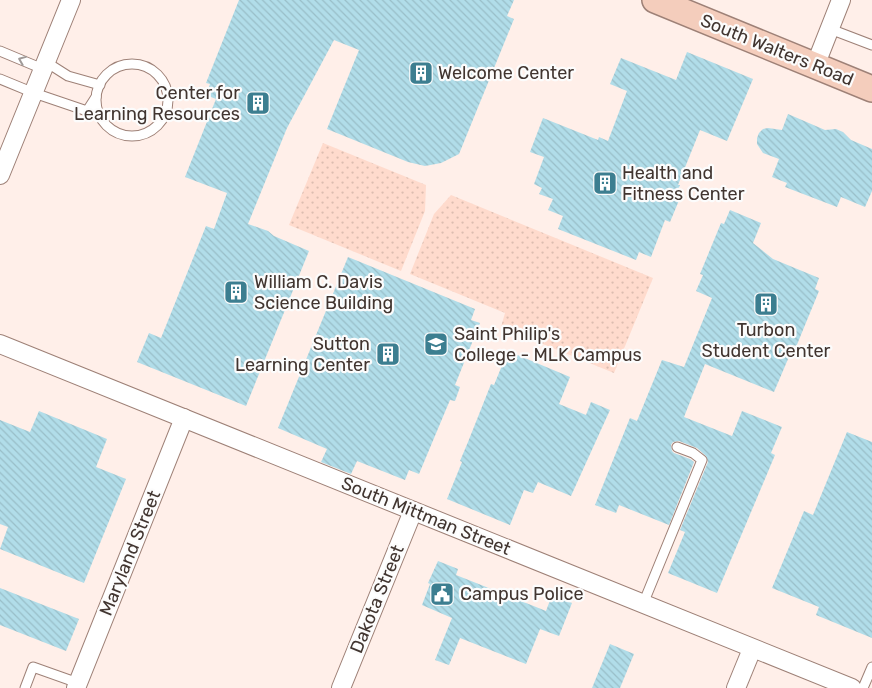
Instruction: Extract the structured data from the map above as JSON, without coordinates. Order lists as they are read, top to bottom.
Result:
{
  "streets": {
    "main road": ["South Walters Road"],
    "street": ["South Mittman Street", "Maryland Street", "Dakota Street"]
  },
  "crossings": [
    ["South Mittman Street", "Maryland Street"],
    ["South Mittman Street", "Dakota Street"]
  ],
  "places": {
    "building": [
      "Welcome Center",
      "Center for Learning Resources",
      "Health and Fitness Center",
      "William C. Davis Science Building",
      "Turbon Student Center",
      "Sutton Learning Center"
    ],
    "school or university": ["Saint Philip's College - MLK Campus"],
    "public building": ["Campus Police"]
  }
}
